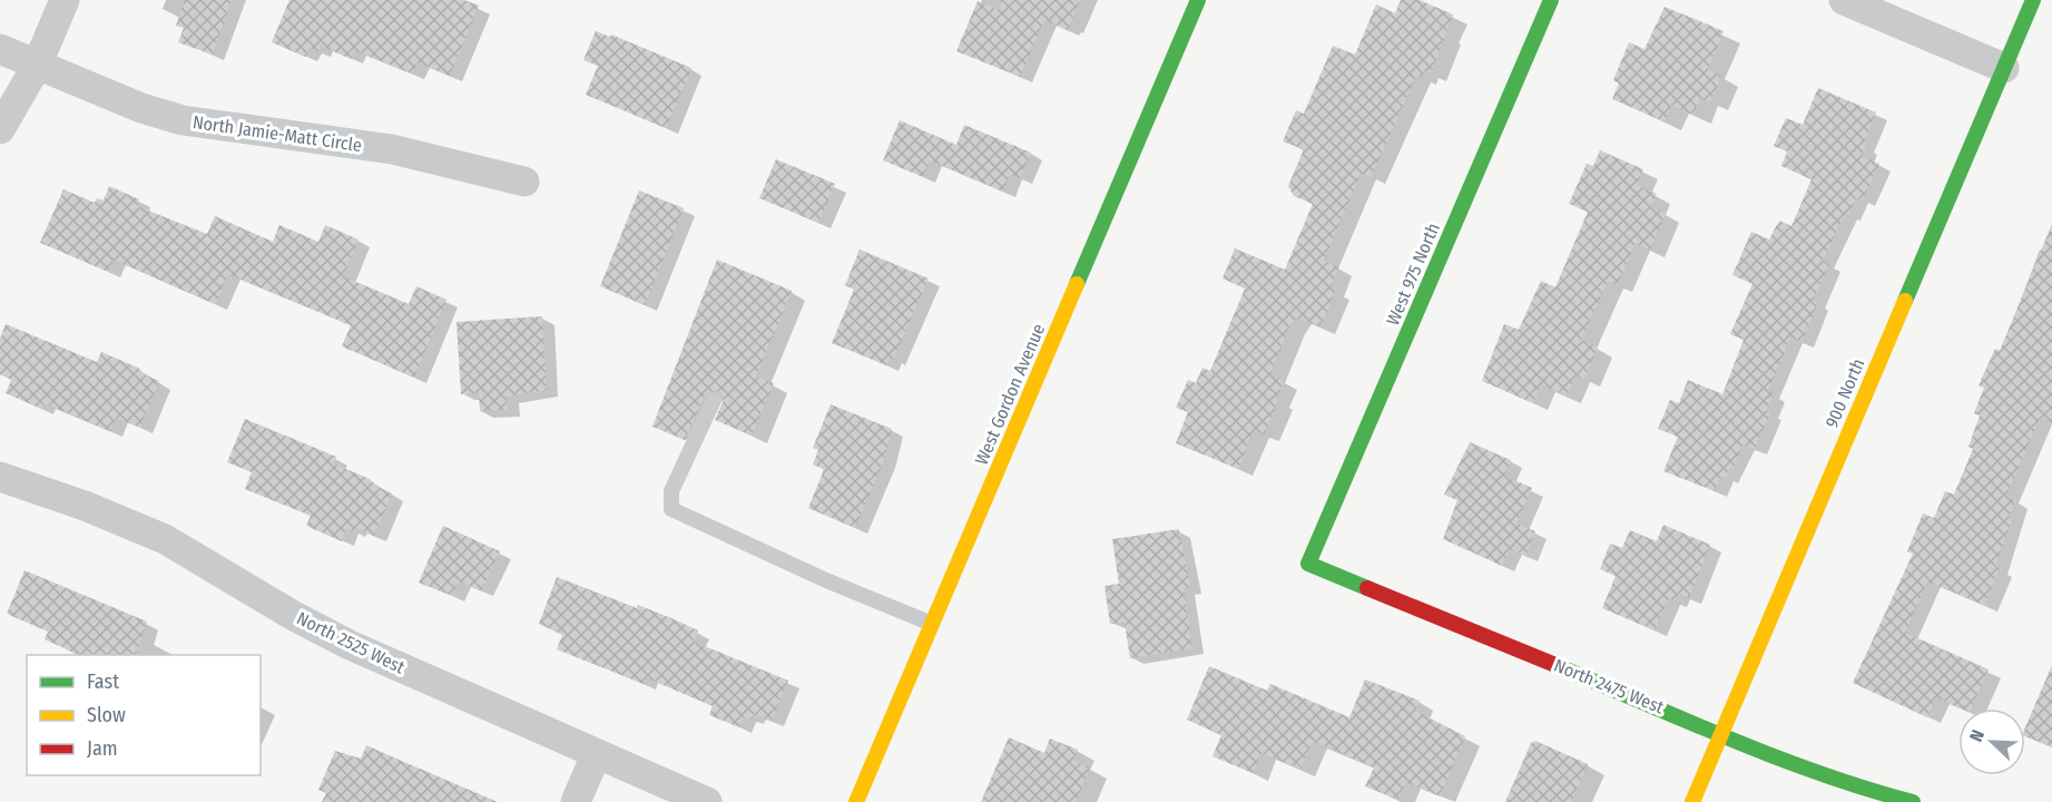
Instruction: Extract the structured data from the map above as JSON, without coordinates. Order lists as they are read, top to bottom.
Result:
{
  "streets": {
    "street": [
      "North Jamie-Matt Circle",
      "West 975 North",
      "900 North",
      "West Gordon Avenue",
      "North 2525 West",
      "North 2475 West"
    ]
  },
  "crossings": [
    ["West 975 North", "North 2475 West"],
    ["900 North", "North 2475 West"]
  ],
  "legend": ["Fast", "Slow", "Jam"],
  "north": "top left"
}
